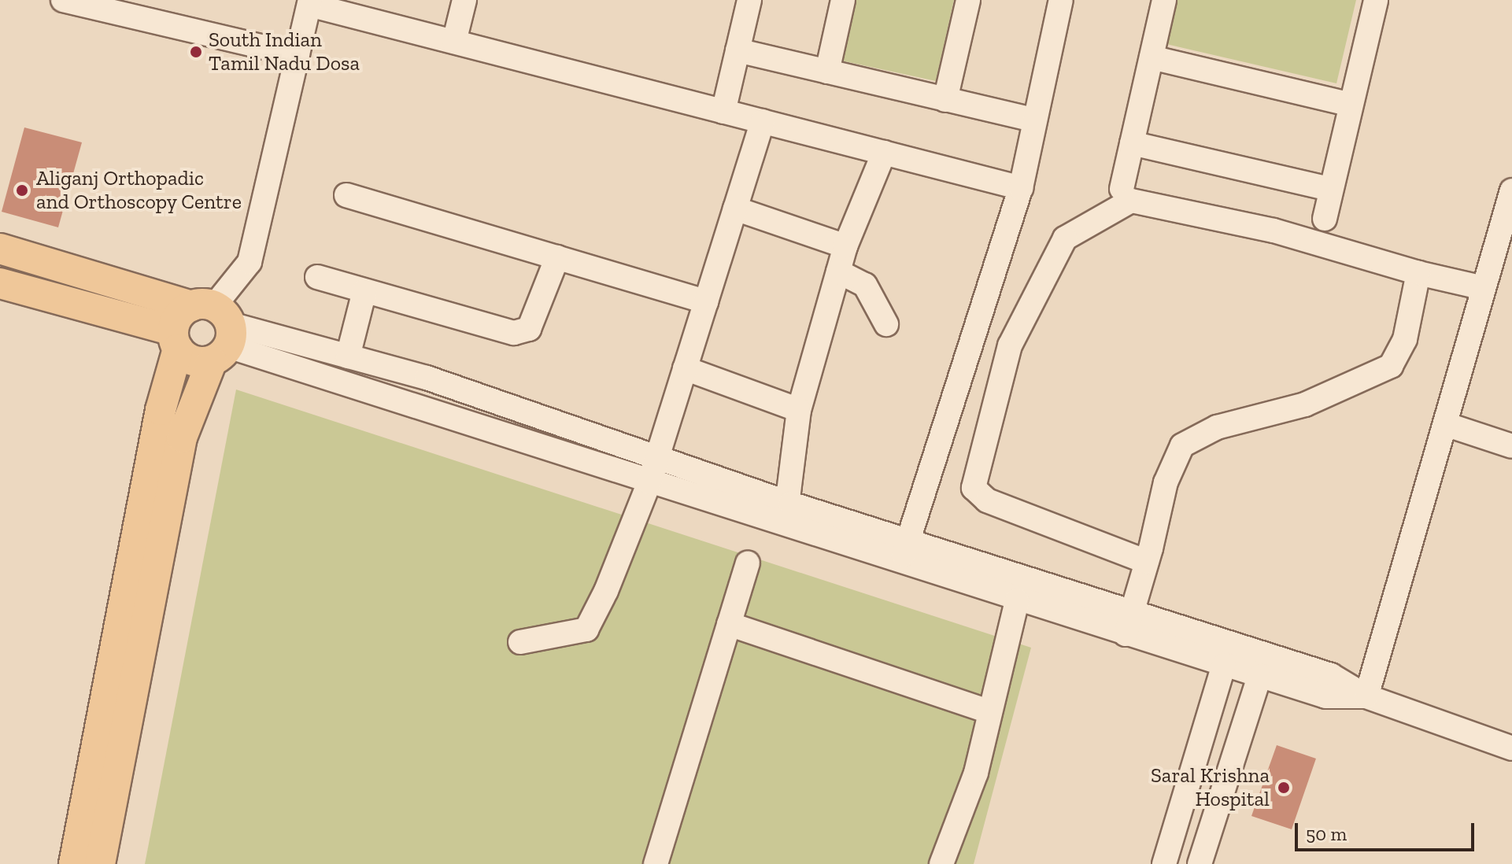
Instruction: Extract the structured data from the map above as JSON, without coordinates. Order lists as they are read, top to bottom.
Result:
{
  "places": ["South Indian Tamil Nadu Dosa", "Aliganj Orthopadic and Orthoscopy Centre", "Saral Krishna Hospital"],
  "scale_bar": "50 m"
}
